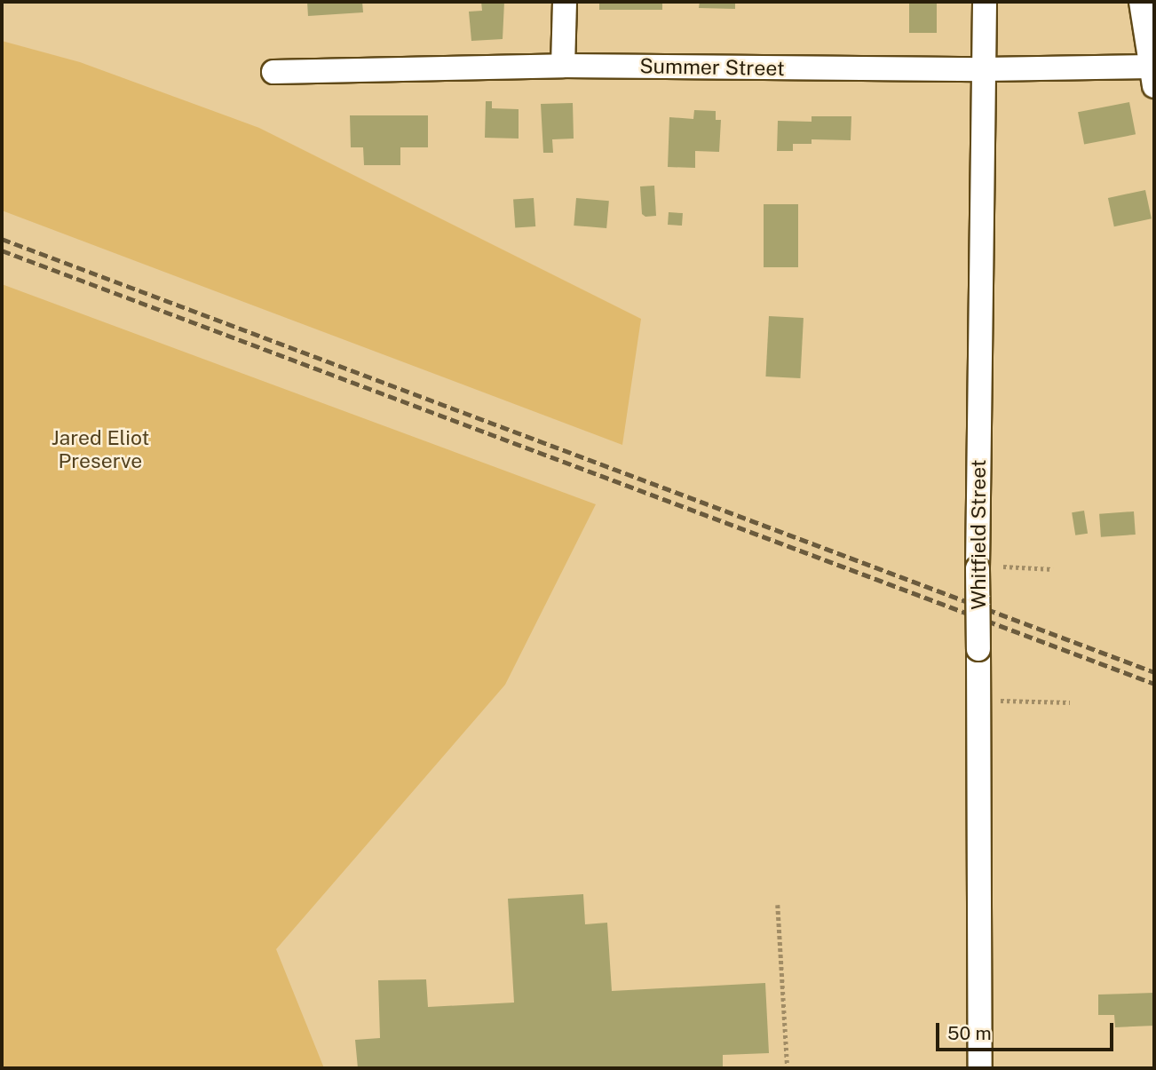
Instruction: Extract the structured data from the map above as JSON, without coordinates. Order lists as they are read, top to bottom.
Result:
{
  "streets": {
    "street": ["Summer Street", "Whitfield Street"]
  },
  "crossings": [
    ["Summer Street", "Whitfield Street"]
  ],
  "parks": ["Jared Eliot Preserve"],
  "scale_bar": "50 m"
}
